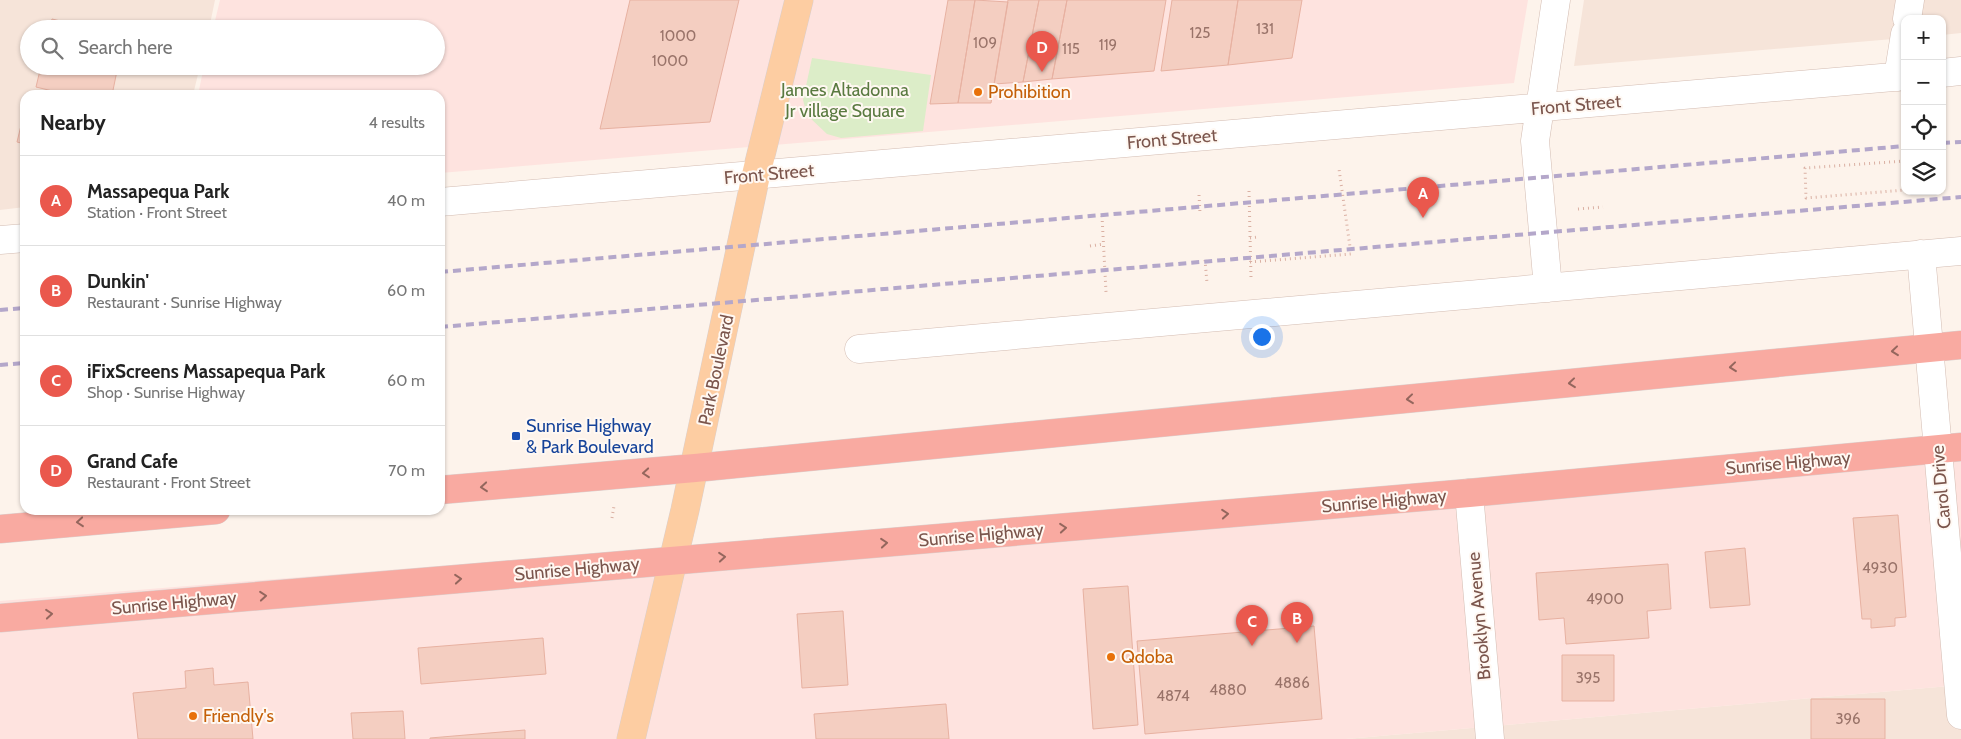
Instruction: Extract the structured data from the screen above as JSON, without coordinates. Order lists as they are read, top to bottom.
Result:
{
  "streets": {
    "highway": ["Sunrise Highway"],
    "main road": ["Park Boulevard"],
    "street": ["Front Street", "Carol Drive", "Brooklyn Avenue"]
  },
  "crossings": [
    ["Front Street", "Park Boulevard"],
    ["Park Boulevard", "Sunrise Highway"],
    ["Sunrise Highway", "Carol Drive"],
    ["Sunrise Highway", "Brooklyn Avenue"]
  ],
  "parks": ["James Altadonna Jr village Square"],
  "places": {
    "other": ["Prohibition", "Qdoba", "Friendly's"],
    "transit": ["Sunrise Highway & Park Boulevard"]
  },
  "house_numbers": [
    "131",
    "125",
    "1000",
    "109",
    "119",
    "115",
    "1000",
    "4930",
    "4900",
    "395",
    "4886",
    "4880",
    "4874",
    "396"
  ],
  "page": {
    "map_buttons": ["+", "−"],
    "search": "Search here",
    "pins": [
      "D",
      "A",
      "B",
      "C"
    ],
    "heading": ["Nearby", "4 results"],
    "list": [
      {
        "mark": "A",
        "name": "Massapequa Park",
        "note": "Station · Front Street",
        "value": "40 m"
      },
      {
        "mark": "B",
        "name": "Dunkin'",
        "note": "Restaurant · Sunrise Highway",
        "value": "60 m"
      },
      {
        "mark": "C",
        "name": "iFixScreens Massapequa Park",
        "note": "Shop · Sunrise Highway",
        "value": "60 m"
      },
      {
        "mark": "D",
        "name": "Grand Cafe",
        "note": "Restaurant · Front Street",
        "value": "70 m"
      }
    ]
  }
}
